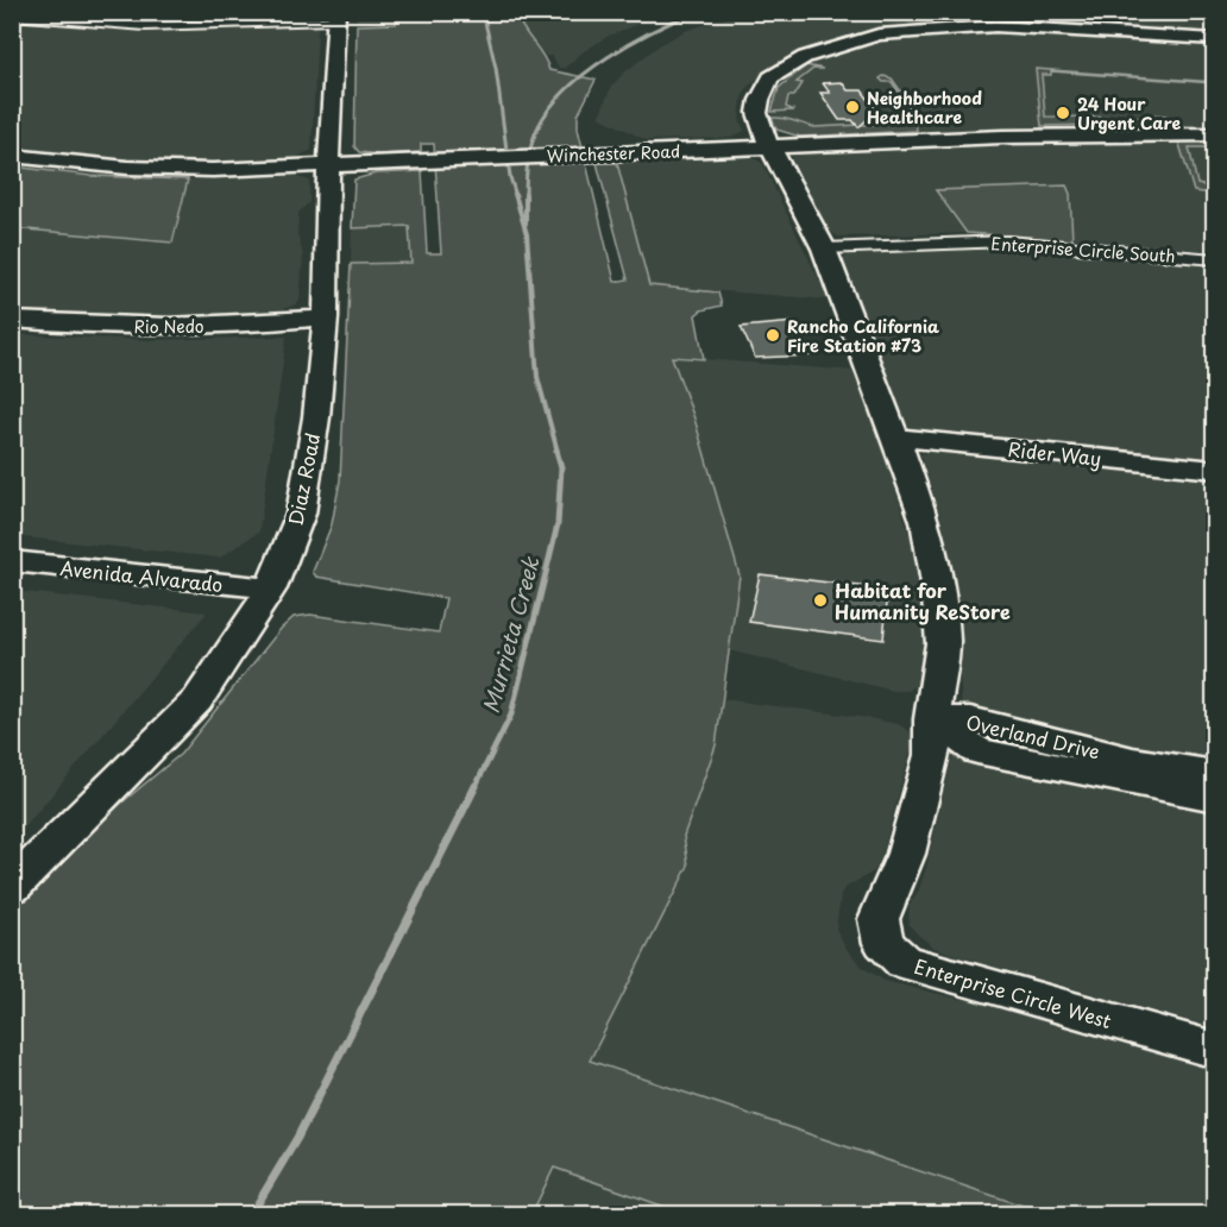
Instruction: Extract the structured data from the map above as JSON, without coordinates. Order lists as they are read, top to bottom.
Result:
{
  "streets": {
    "street": [
      "Winchester Road",
      "Enterprise Circle South",
      "Rio Nedo",
      "Rider Way",
      "Diaz Road",
      "Avenida Alvarado",
      "Overland Drive",
      "Enterprise Circle West"
    ]
  },
  "crossings": [
    ["Winchester Road", "Diaz Road"],
    ["Winchester Road", "Enterprise Circle West"],
    ["Enterprise Circle South", "Enterprise Circle West"],
    ["Rio Nedo", "Diaz Road"],
    ["Rider Way", "Enterprise Circle West"],
    ["Diaz Road", "Avenida Alvarado"],
    ["Overland Drive", "Enterprise Circle West"]
  ],
  "water": ["Murrieta Creek"],
  "places": [
    "Neighborhood Healthcare",
    "24 Hour Urgent Care",
    "Rancho California Fire Station #73",
    "Habitat for Humanity ReStore"
  ]
}
